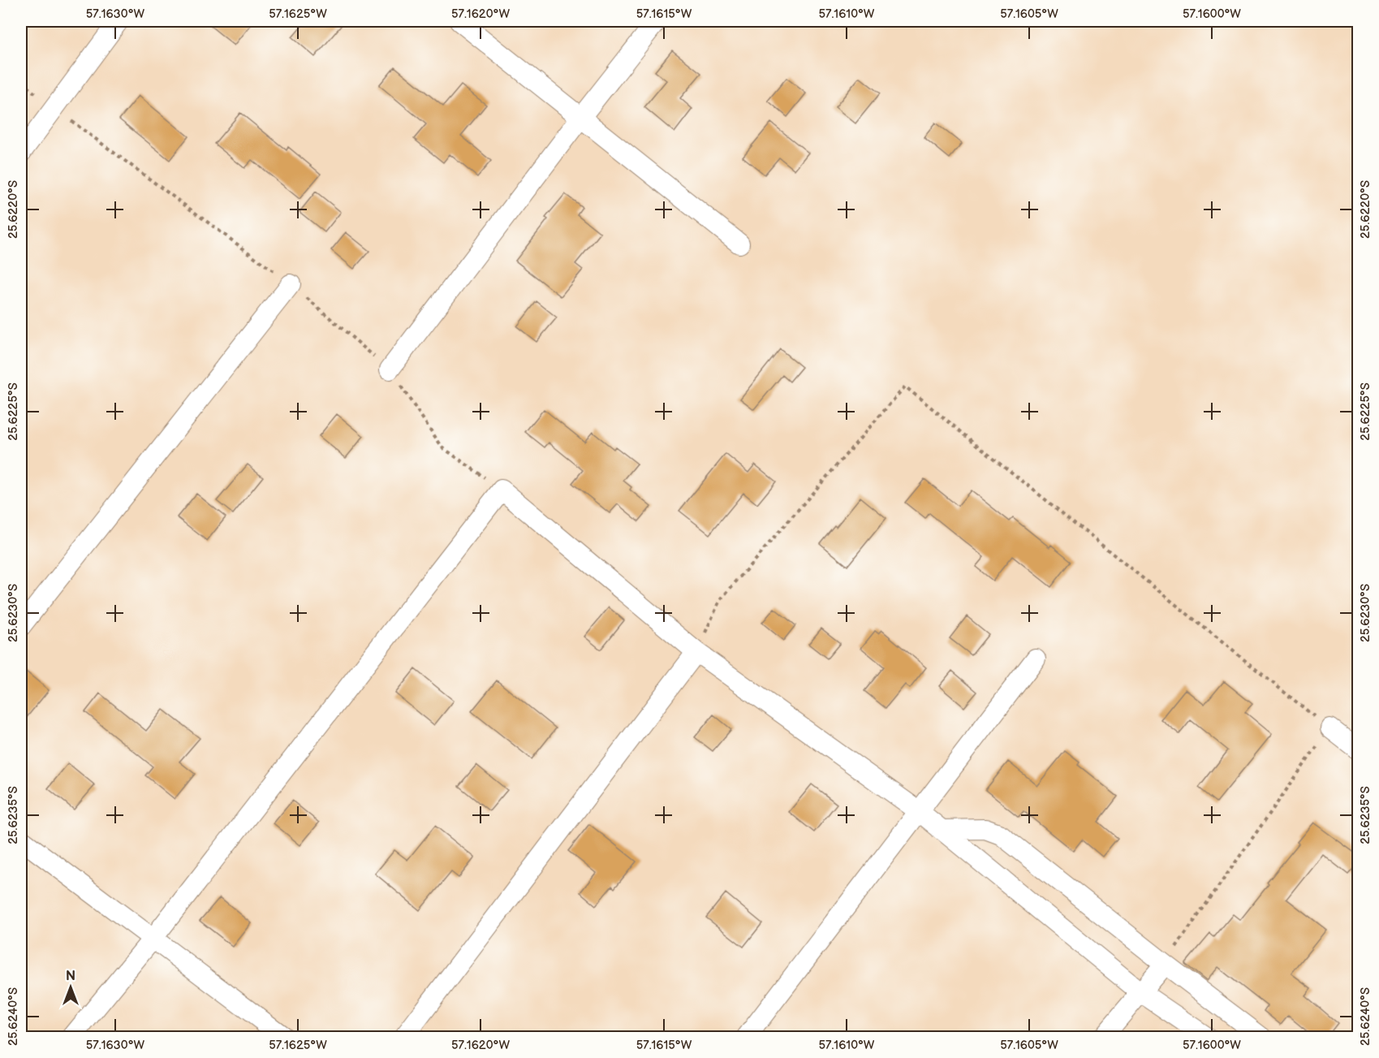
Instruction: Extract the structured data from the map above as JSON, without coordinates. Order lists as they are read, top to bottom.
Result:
{
  "north": "top",
  "coordinates": [
    "57.1630°W",
    "57.1625°W",
    "57.1620°W",
    "57.1615°W",
    "57.1610°W",
    "57.1605°W",
    "57.1600°W",
    "25.6220°S",
    "25.6225°S",
    "25.6230°S",
    "25.6235°S",
    "25.6240°S"
  ]
}
